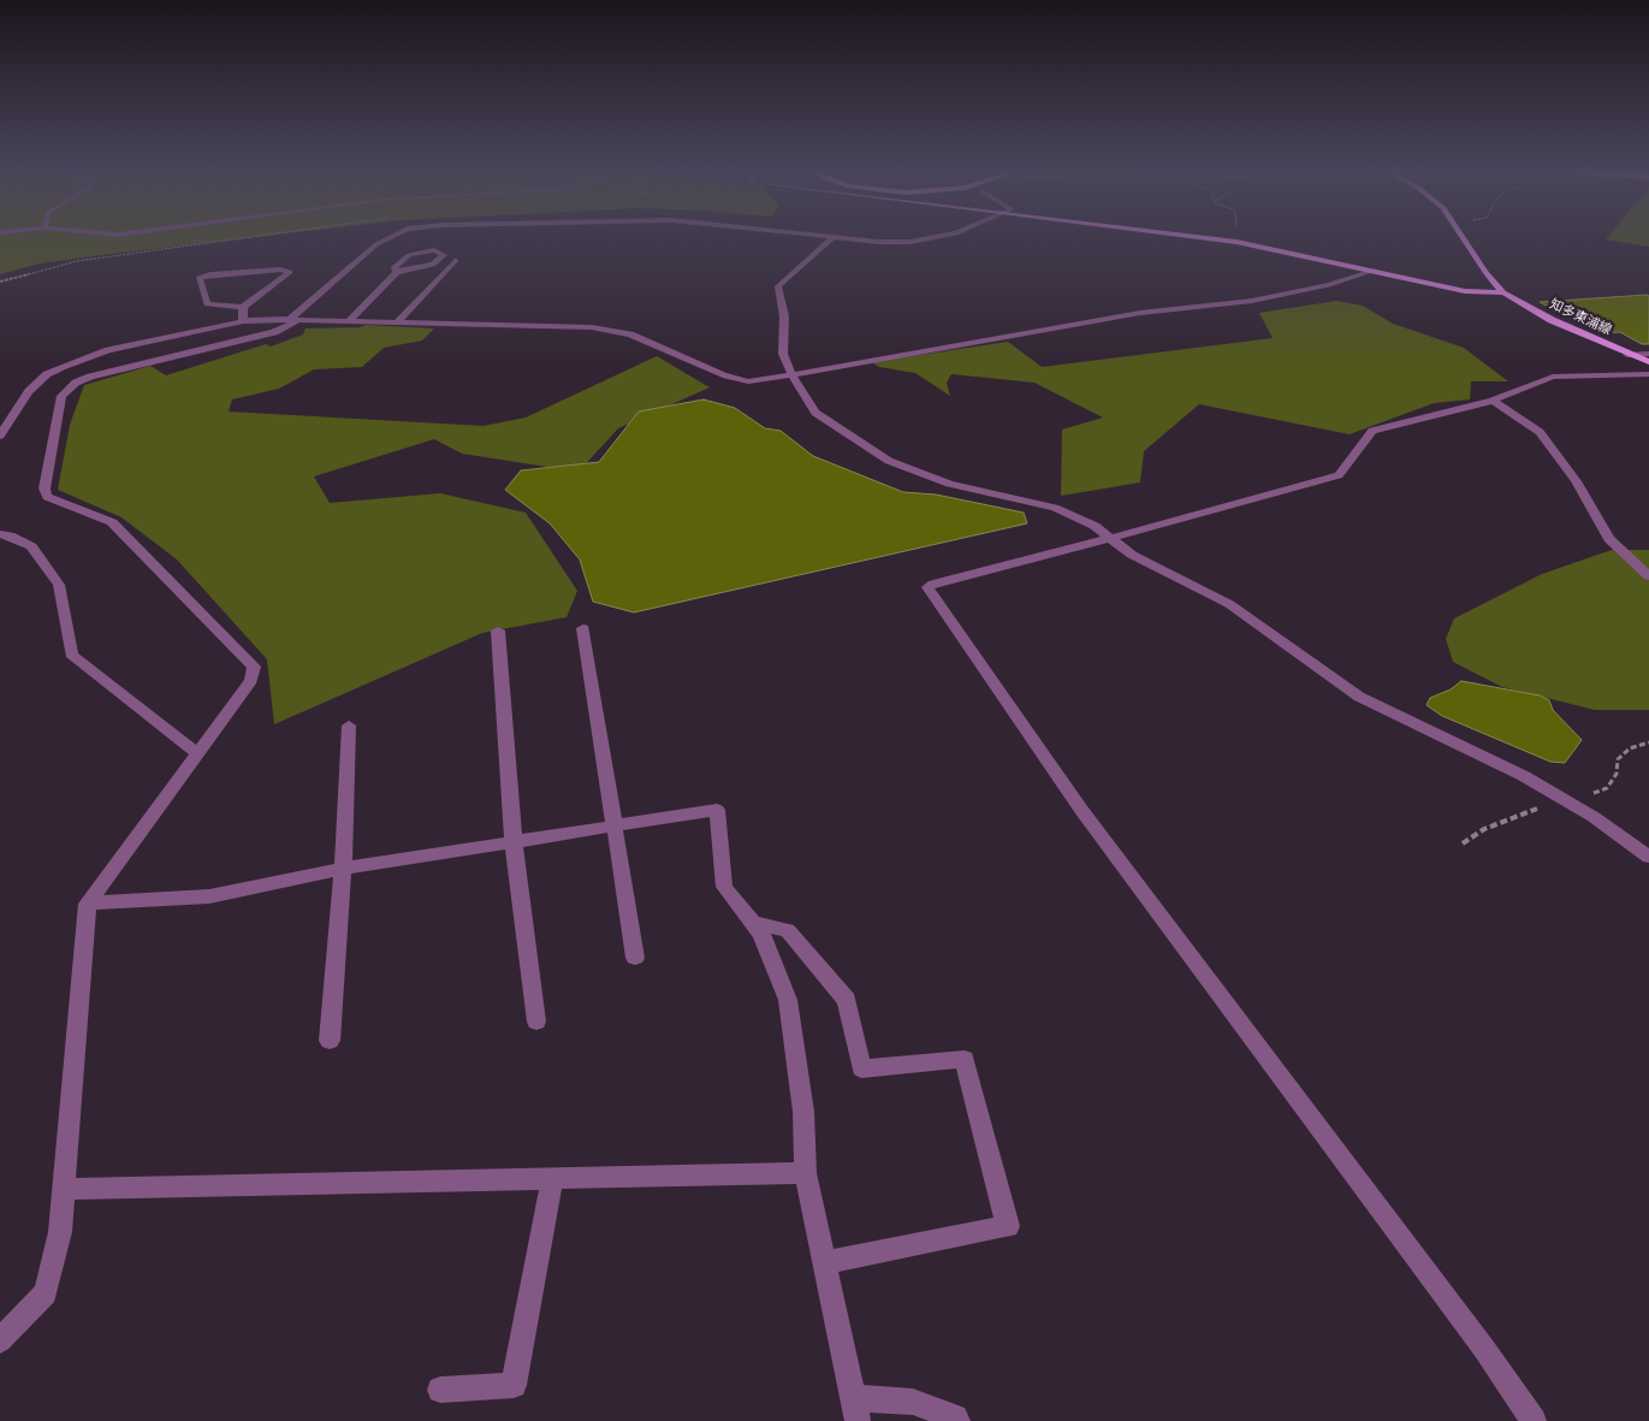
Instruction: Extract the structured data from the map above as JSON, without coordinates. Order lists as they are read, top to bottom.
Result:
{
  "streets": {
    "main road": ["知多東浦線"]
  }
}
